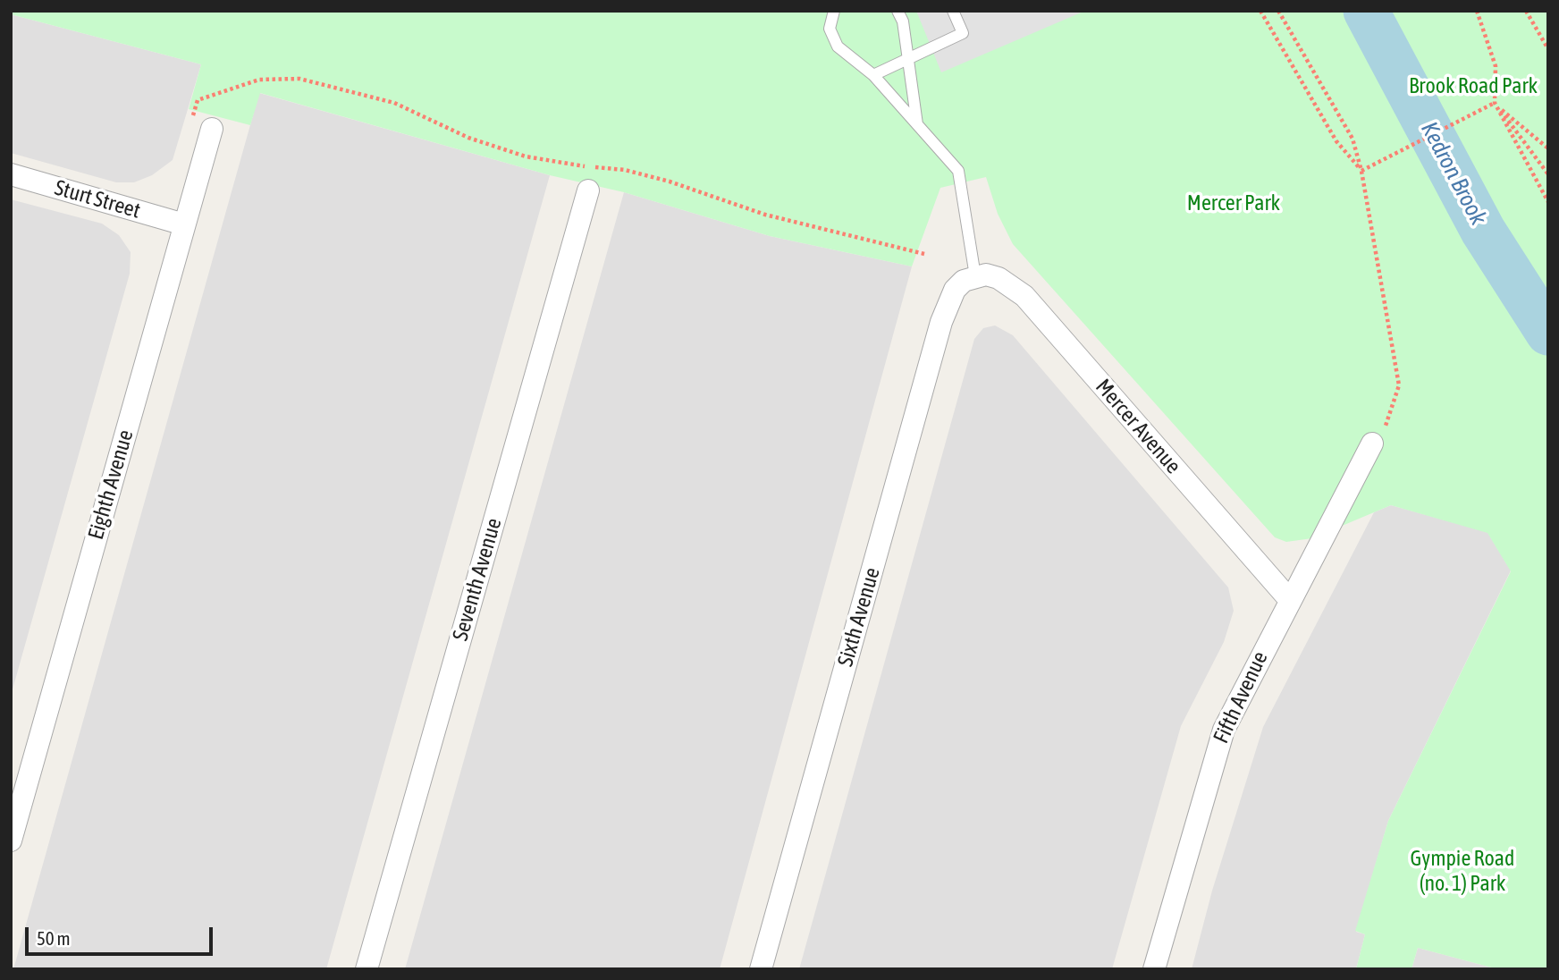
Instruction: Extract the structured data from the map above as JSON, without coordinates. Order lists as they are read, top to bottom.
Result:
{
  "streets": {
    "street": [
      "Sturt Street",
      "Mercer Avenue",
      "Eighth Avenue",
      "Seventh Avenue",
      "Sixth Avenue",
      "Fifth Avenue"
    ]
  },
  "crossings": [
    ["Sturt Street", "Eighth Avenue"],
    ["Mercer Avenue", "Sixth Avenue"],
    ["Mercer Avenue", "Fifth Avenue"]
  ],
  "water": ["Kedron Brook"],
  "parks": ["Brook Road Park", "Mercer Park", "Gympie Road (no. 1) Park"],
  "scale_bar": "50 m"
}
